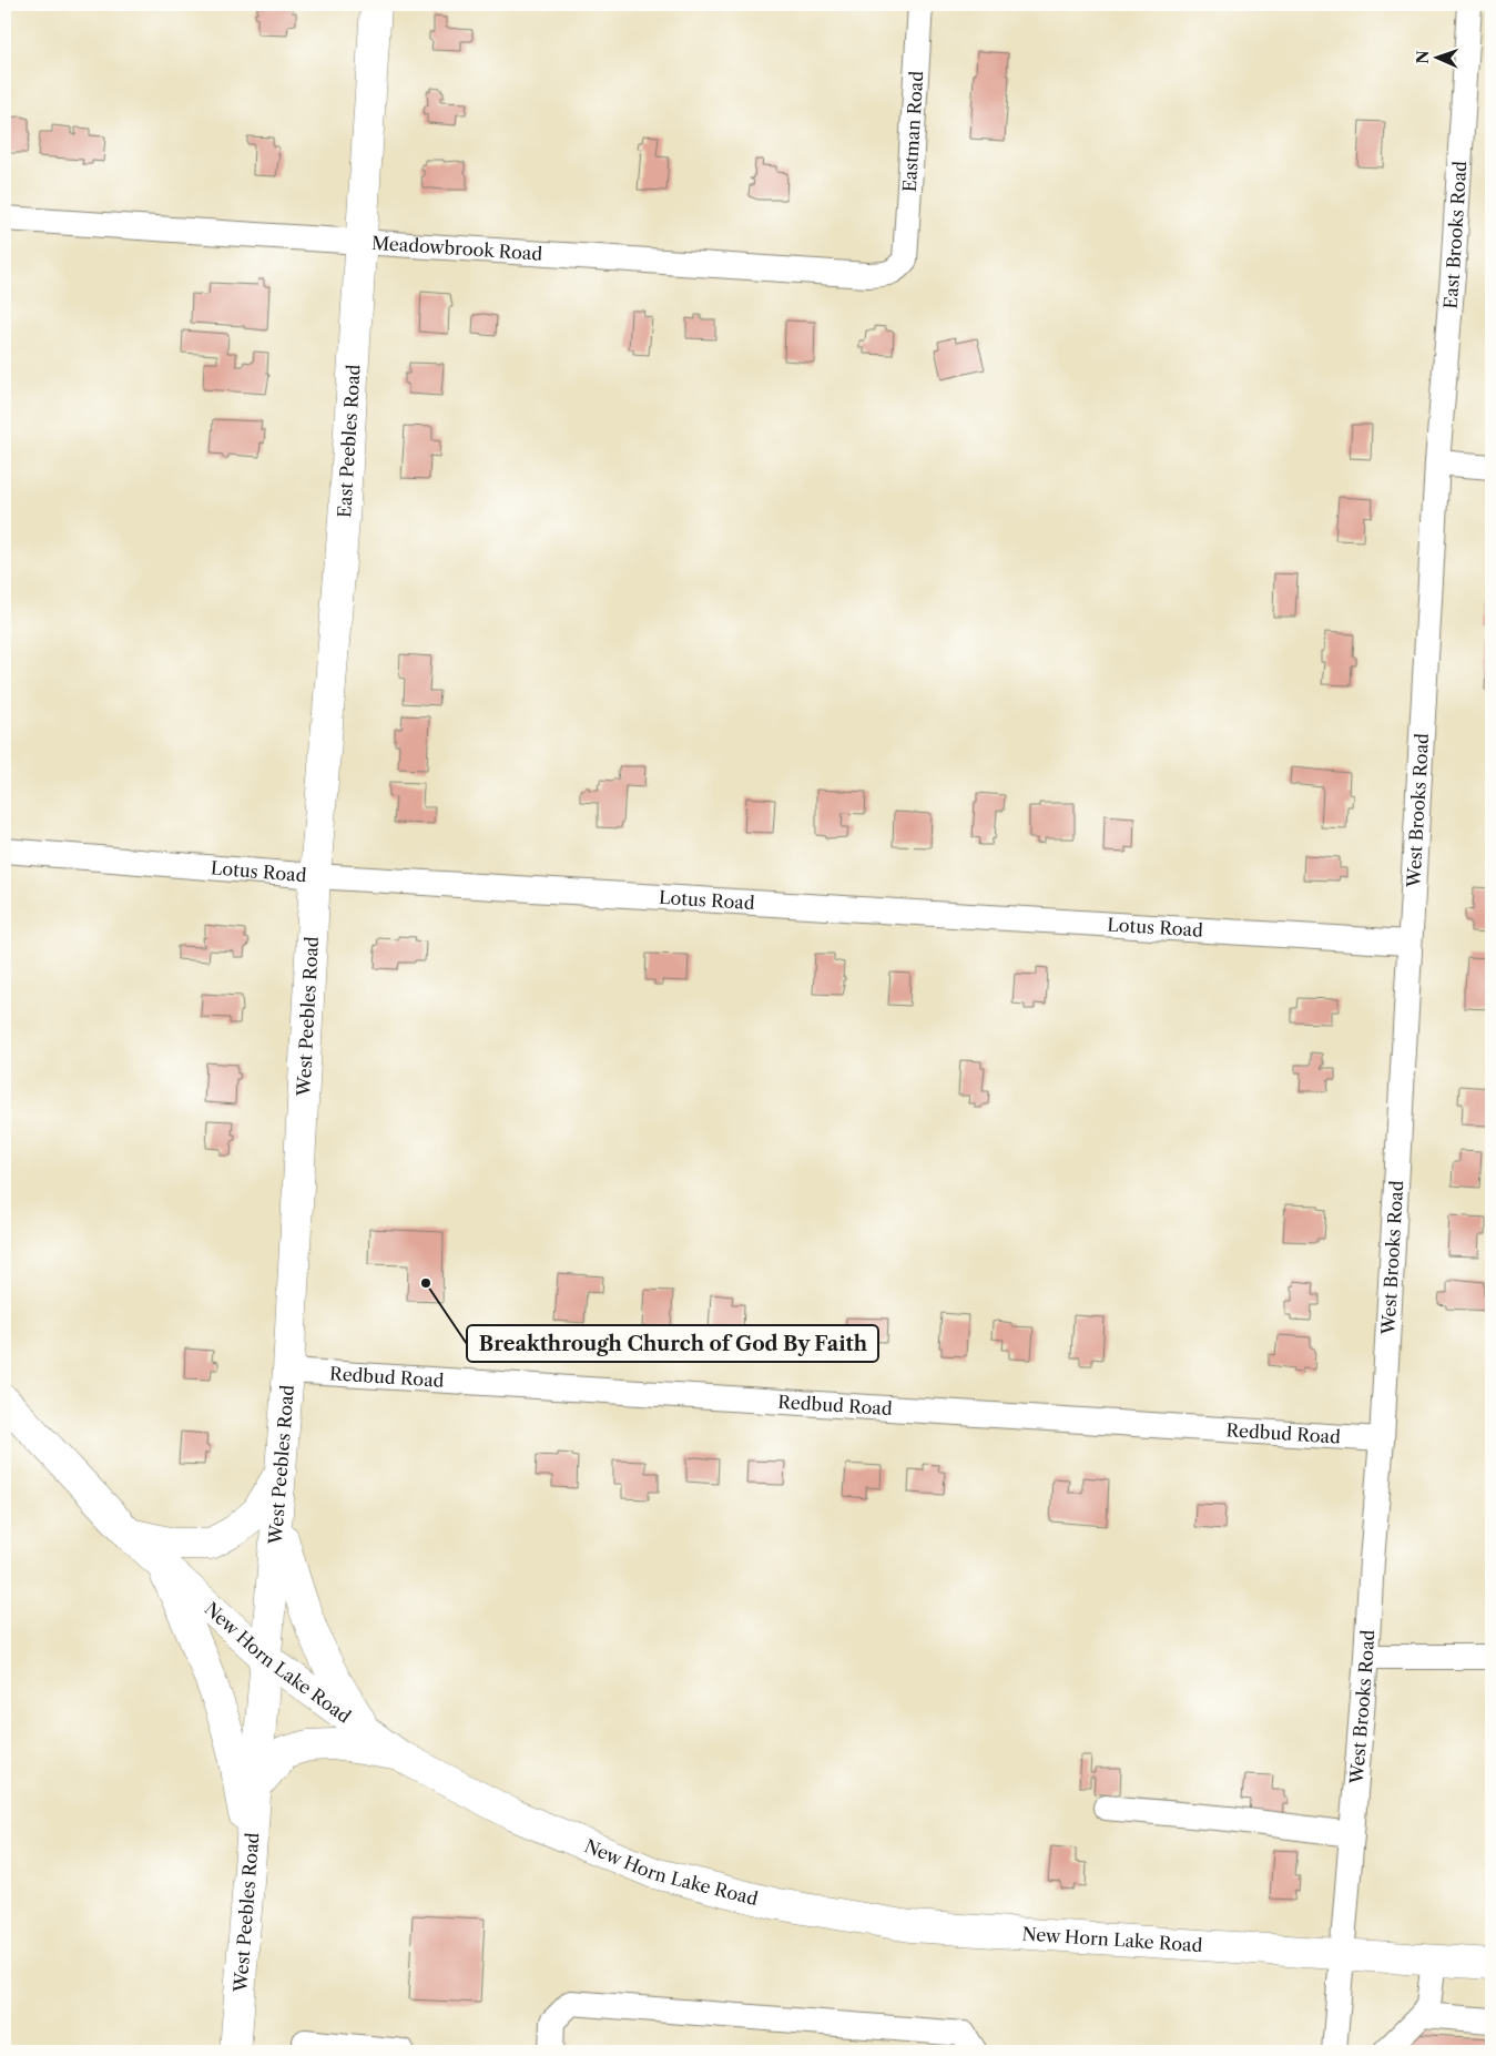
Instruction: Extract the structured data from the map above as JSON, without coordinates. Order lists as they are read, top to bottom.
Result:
{
  "streets": {
    "main road": ["East Peebles Road", "West Peebles Road", "New Horn Lake Road"],
    "street": [
      "Eastman Road",
      "East Brooks Road",
      "Meadowbrook Road",
      "West Brooks Road",
      "Lotus Road",
      "Redbud Road"
    ]
  },
  "crossings": [
    ["Eastman Road", "Meadowbrook Road"],
    ["East Brooks Road", "West Brooks Road"],
    ["Meadowbrook Road", "East Peebles Road"],
    ["East Peebles Road", "Lotus Road"],
    ["East Peebles Road", "West Peebles Road"],
    ["West Brooks Road", "Lotus Road"],
    ["West Brooks Road", "Redbud Road"],
    ["West Brooks Road", "New Horn Lake Road"],
    ["Lotus Road", "West Peebles Road"],
    ["West Peebles Road", "Redbud Road"],
    ["West Peebles Road", "New Horn Lake Road"]
  ],
  "places": ["Breakthrough Church of God By Faith"],
  "north": "left"
}
